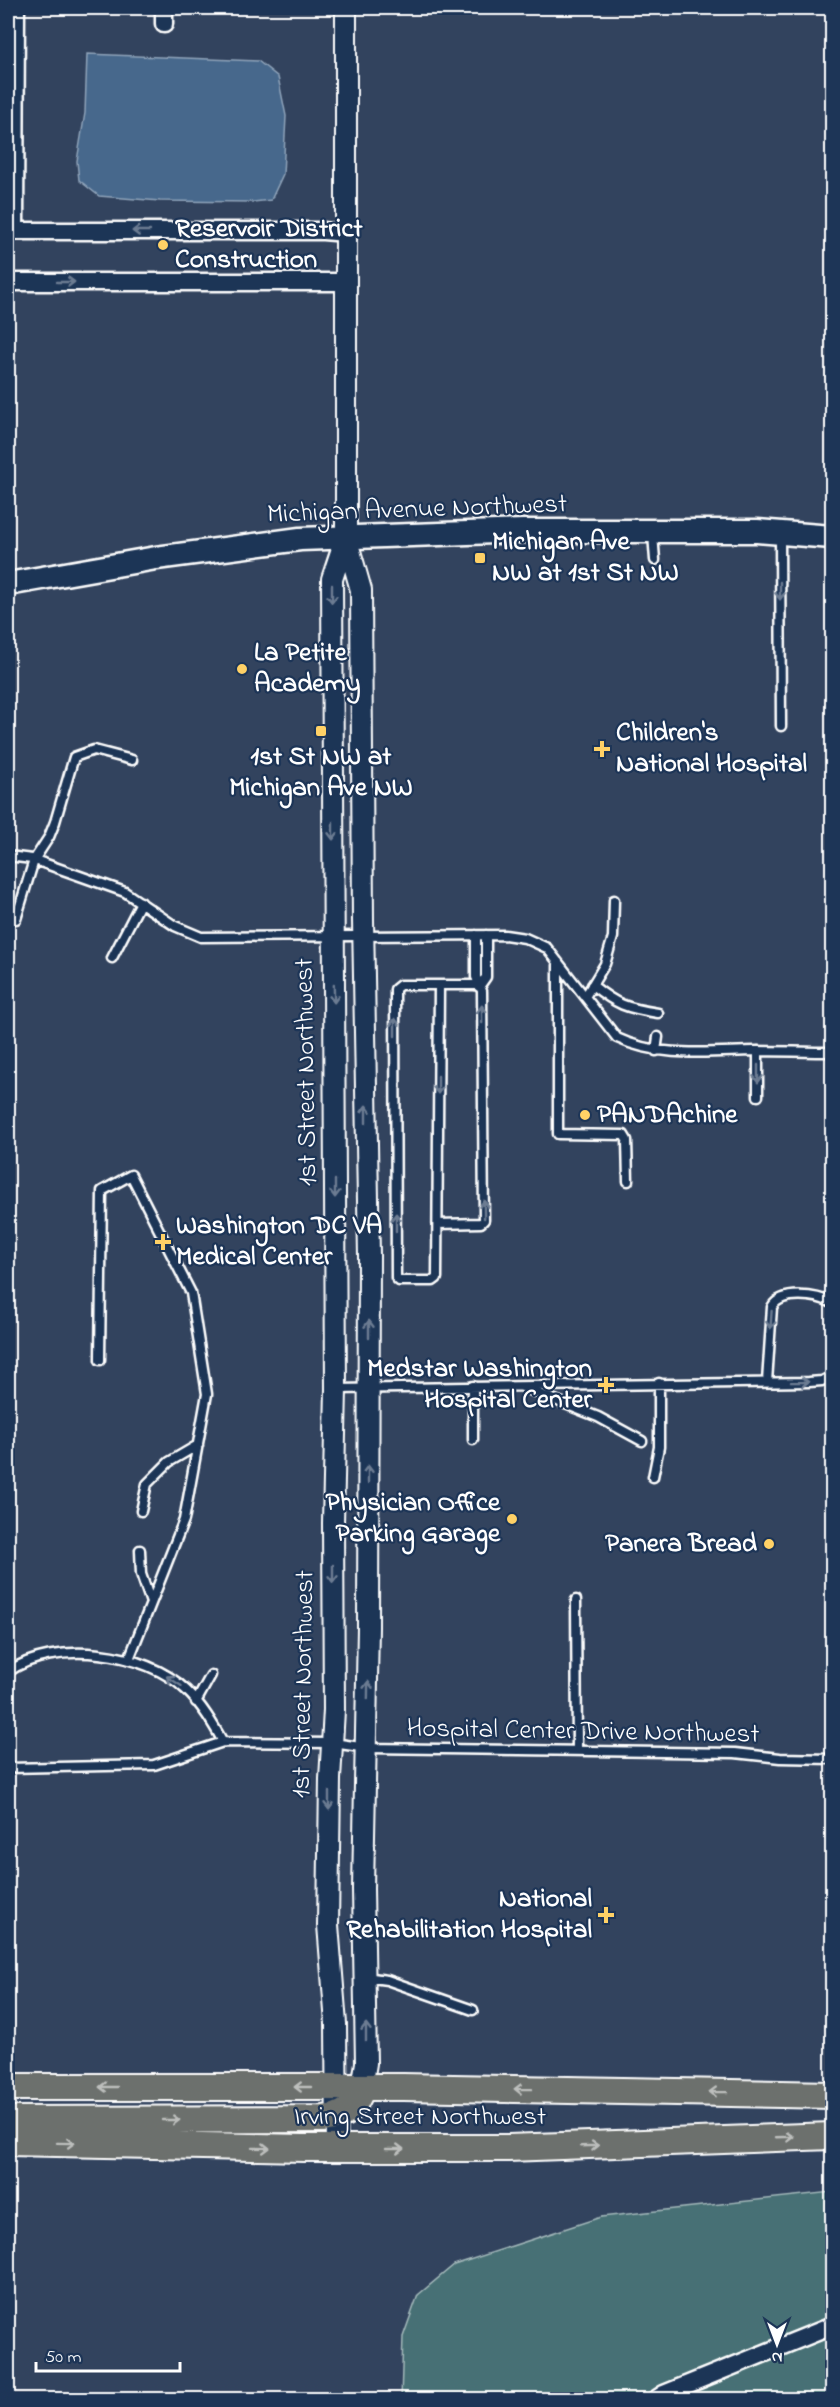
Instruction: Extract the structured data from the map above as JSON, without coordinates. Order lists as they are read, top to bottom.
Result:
{
  "streets": {
    "main road": ["Michigan Avenue Northwest", "Irving Street Northwest"],
    "street": ["1st Street Northwest"],
    "lane": ["Hospital Center Drive Northwest"]
  },
  "crossings": [
    ["Michigan Avenue Northwest", "1st Street Northwest"],
    ["1st Street Northwest", "Hospital Center Drive Northwest"],
    ["1st Street Northwest", "Irving Street Northwest"]
  ],
  "places": {
    "other": [
      "Reservoir District Construction",
      "La Petite Academy",
      "PANDAchine",
      "Physician Office Parking Garage",
      "Panera Bread"
    ],
    "transit": ["Michigan Ave NW at 1st St NW", "1st St NW at Michigan Ave NW"],
    "health": [
      "Children's National Hospital",
      "Washington DC VA Medical Center",
      "Medstar Washington Hospital Center",
      "National Rehabilitation Hospital"
    ]
  },
  "scale_bar": "50 m",
  "north": "bottom"
}
